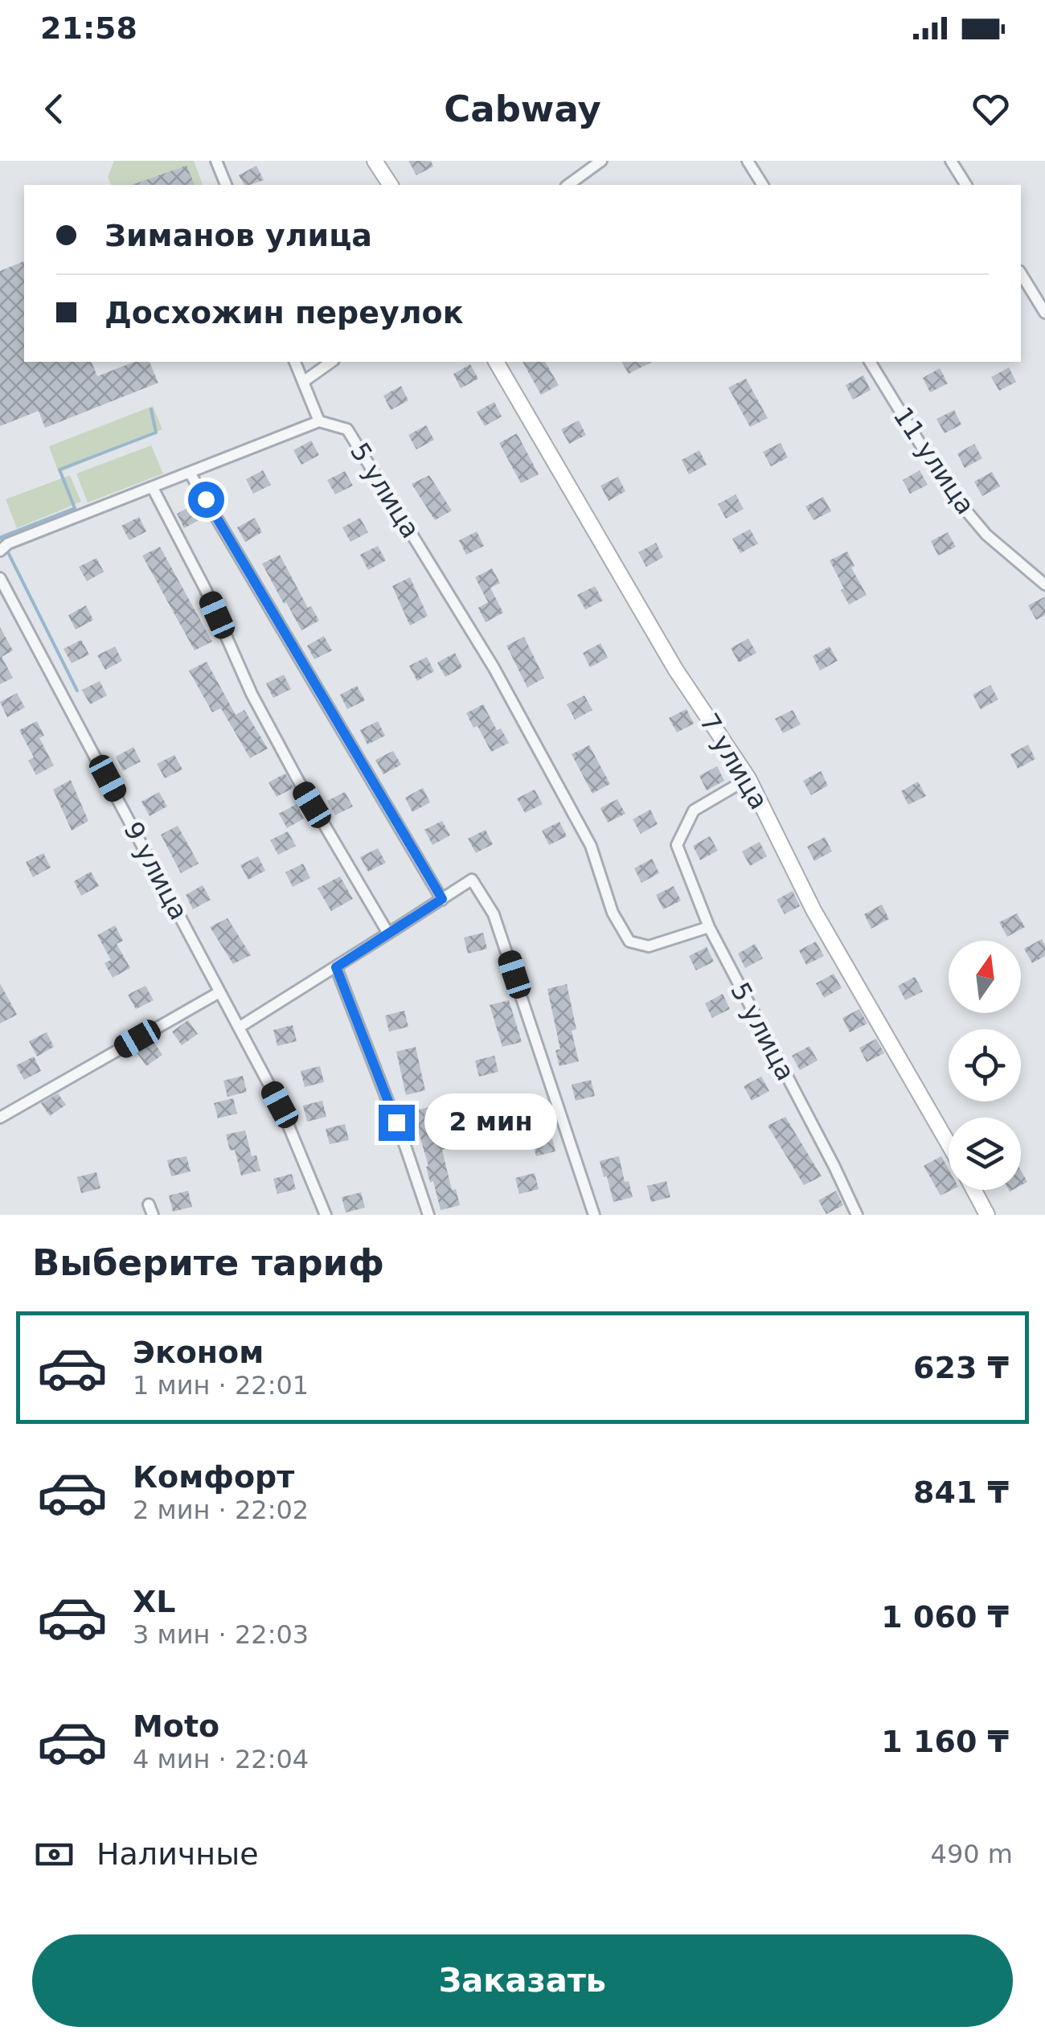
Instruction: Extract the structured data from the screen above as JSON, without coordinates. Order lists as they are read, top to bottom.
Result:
{
  "streets": {
    "street": [
      "11 улица",
      "5 улица",
      "7 улица",
      "9 улица"
    ]
  },
  "crossings": [
    ["5 улица", "7 улица"]
  ],
  "north": "top",
  "page": {
    "status": "21:58",
    "header": "Cabway",
    "banner": ["Зиманов улица", "Досхожин переулок"],
    "bubble": "2 мин",
    "heading": "Выберите тариф",
    "list": [
      {
        "name": "Эконом",
        "note": "1 мин · 22:01",
        "value": "623 ₸"
      },
      {
        "name": "Комфорт",
        "note": "2 мин · 22:02",
        "value": "841 ₸"
      },
      {
        "name": "XL",
        "note": "3 мин · 22:03",
        "value": "1 060 ₸"
      },
      {
        "name": "Moto",
        "note": "4 мин · 22:04",
        "value": "1 160 ₸"
      }
    ],
    "pay": ["Наличные", "490 m"],
    "buttons": "Заказать"
  }
}
